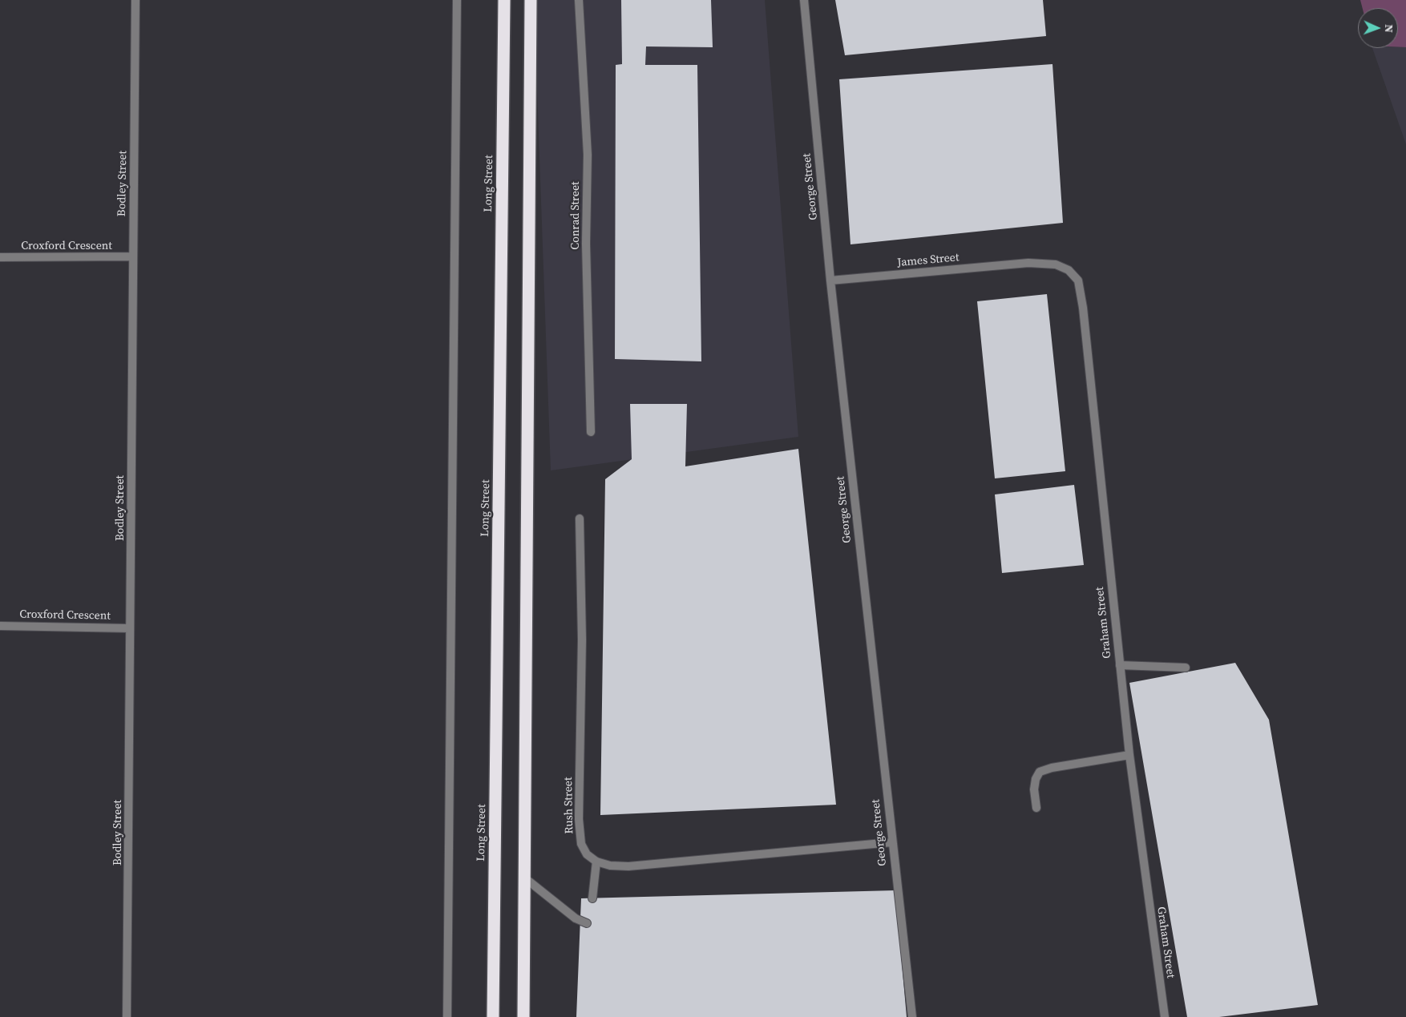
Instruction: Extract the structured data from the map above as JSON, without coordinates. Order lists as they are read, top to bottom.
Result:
{
  "streets": {
    "highway": ["Long Street"],
    "street": [
      "Bodley Street",
      "George Street",
      "Conrad Street",
      "Croxford Crescent",
      "James Street",
      "Graham Street",
      "Rush Street"
    ]
  },
  "crossings": [
    ["Bodley Street", "Croxford Crescent"],
    ["George Street", "James Street"],
    ["James Street", "Graham Street"]
  ],
  "north": "right"
}
